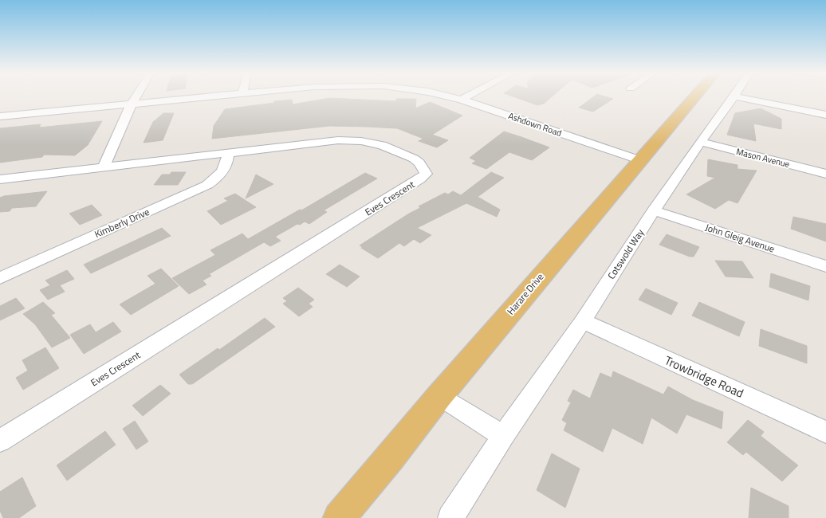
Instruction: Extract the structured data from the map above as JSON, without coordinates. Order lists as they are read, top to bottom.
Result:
{
  "streets": {
    "main road": ["Harare Drive"],
    "street": [
      "Ashdown Road",
      "Mason Avenue",
      "Eves Crescent",
      "Kimberly Drive",
      "John Gleig Avenue",
      "Cotswold Way",
      "Trowbridge Road"
    ]
  },
  "crossings": [
    ["Ashdown Road", "Harare Drive"],
    ["Mason Avenue", "Cotswold Way"],
    ["Eves Crescent", "Kimberly Drive"],
    ["John Gleig Avenue", "Cotswold Way"],
    ["Cotswold Way", "Trowbridge Road"]
  ]
}
